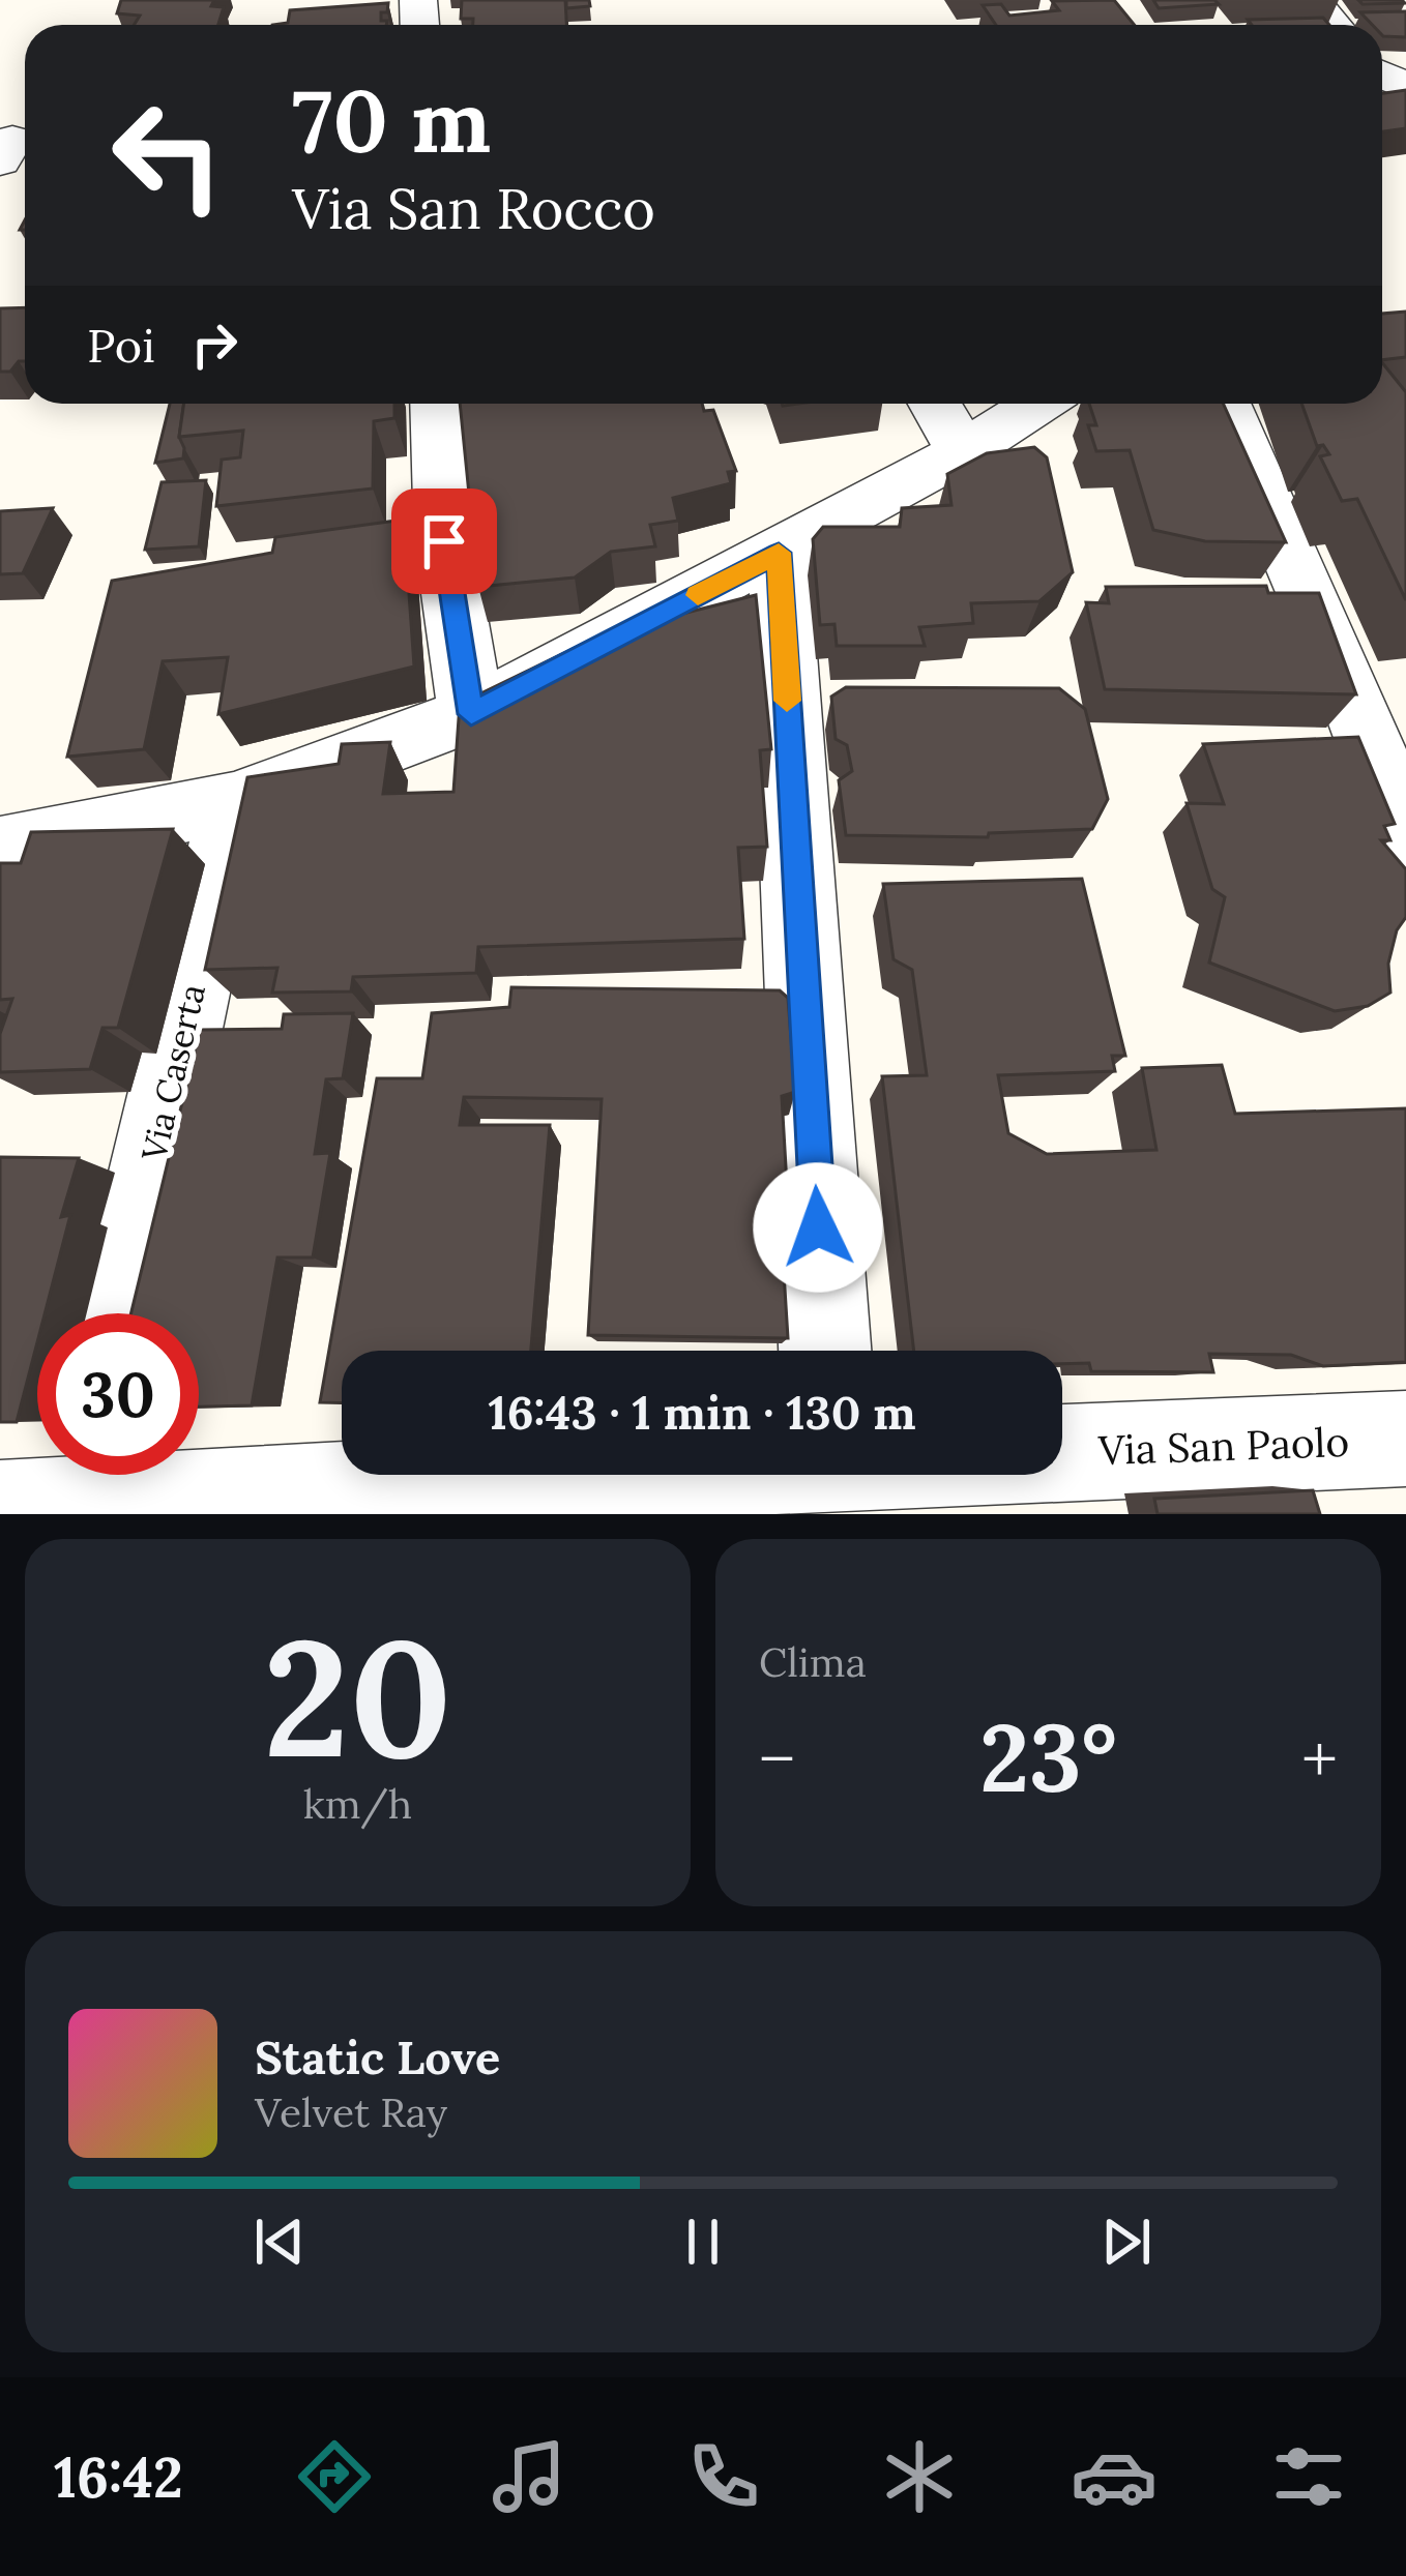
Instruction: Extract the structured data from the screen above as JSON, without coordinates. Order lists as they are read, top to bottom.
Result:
{
  "streets": {
    "street": ["Via Caserta", "Via San Paolo"]
  },
  "page": {
    "turn": ["70 m", "Via San Rocco"],
    "then": "Poi",
    "limit": "30",
    "trip": "16:43 · 1 min · 130 m",
    "tile": [
      ["20", "km/h"],
      "Clima"
    ],
    "heat": ["−", "23°", "+"],
    "song": ["Static Love", "Velvet Ray"],
    "tabs": "16:42"
  }
}
